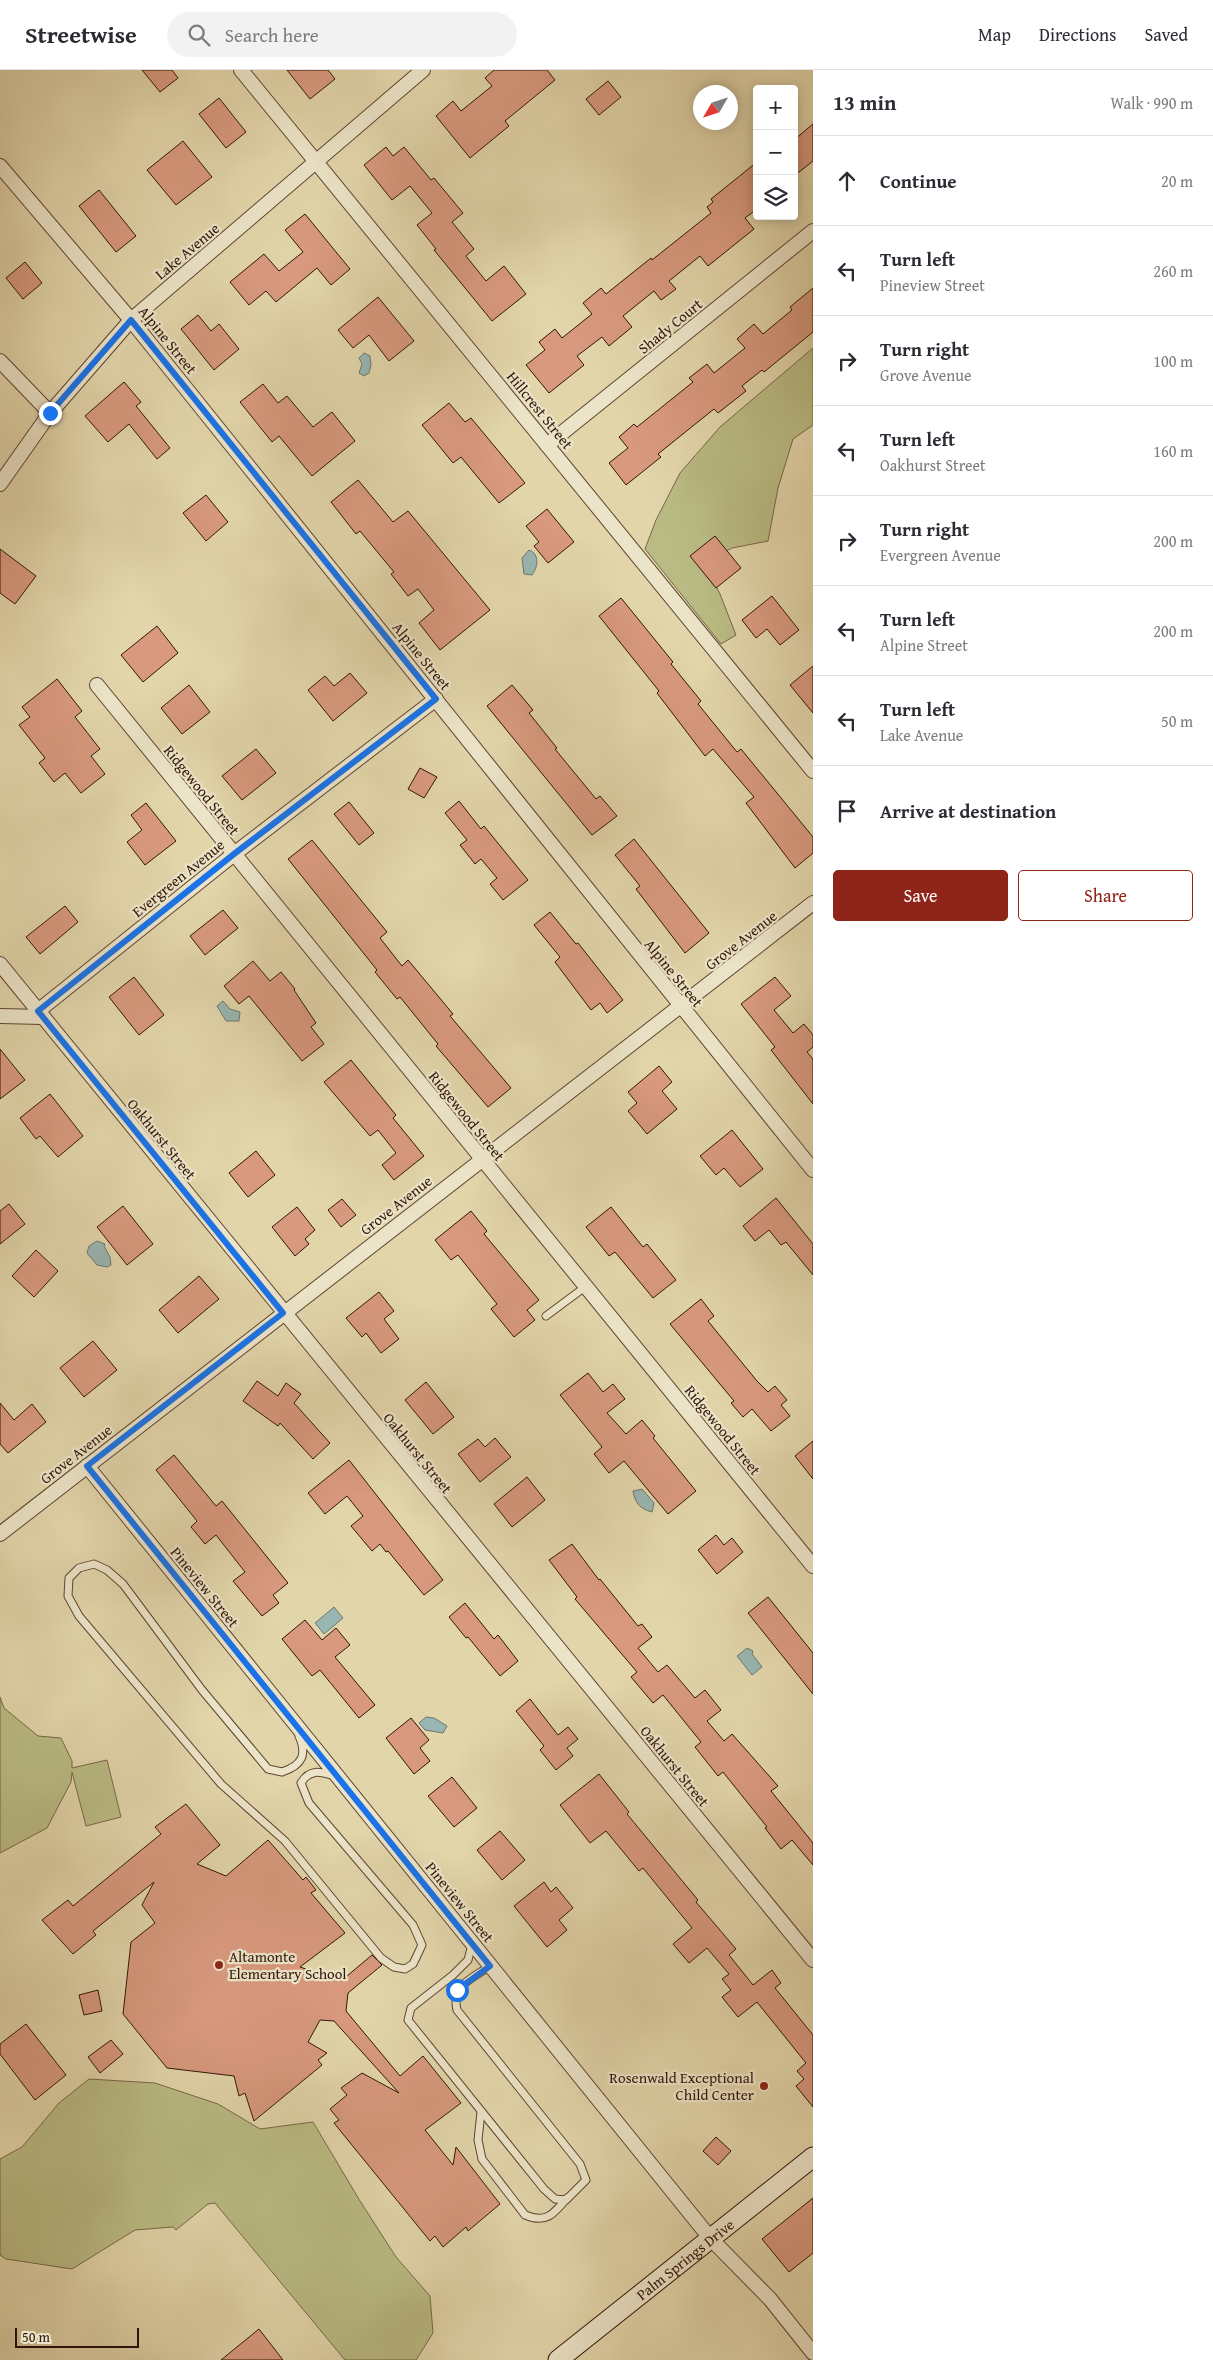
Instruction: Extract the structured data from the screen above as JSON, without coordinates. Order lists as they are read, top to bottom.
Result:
{
  "streets": {
    "street": [
      "Lake Avenue",
      "Shady Court",
      "Alpine Street",
      "Hillcrest Street",
      "Ridgewood Street",
      "Evergreen Avenue",
      "Grove Avenue",
      "Oakhurst Street",
      "Pineview Street",
      "Palm Springs Drive"
    ]
  },
  "crossings": [
    ["Lake Avenue", "Alpine Street"],
    ["Lake Avenue", "Hillcrest Street"],
    ["Shady Court", "Hillcrest Street"],
    ["Alpine Street", "Evergreen Avenue"],
    ["Alpine Street", "Grove Avenue"],
    ["Ridgewood Street", "Evergreen Avenue"],
    ["Ridgewood Street", "Grove Avenue"],
    ["Evergreen Avenue", "Oakhurst Street"],
    ["Grove Avenue", "Oakhurst Street"],
    ["Grove Avenue", "Pineview Street"],
    ["Pineview Street", "Palm Springs Drive"]
  ],
  "places": ["Altamonte Elementary School", "Rosenwald Exceptional Child Center"],
  "scale_bar": "50 m",
  "north": "bottom left",
  "page": {
    "header": "Streetwise",
    "search": "Search here",
    "nav": ["Map", "Directions", "Saved"],
    "heading": ["13 min", "Walk · 990 m"],
    "map_buttons": ["+", "−"],
    "list": [
      ["Continue", "20 m"],
      ["Turn left", "Pineview Street", "260 m"],
      ["Turn right", "Grove Avenue", "100 m"],
      ["Turn left", "Oakhurst Street", "160 m"],
      ["Turn right", "Evergreen Avenue", "200 m"],
      ["Turn left", "Alpine Street", "200 m"],
      ["Turn left", "Lake Avenue", "50 m"],
      "Arrive at destination"
    ],
    "buttons": ["Save", "Share"],
    "scale": "50 m"
  }
}
